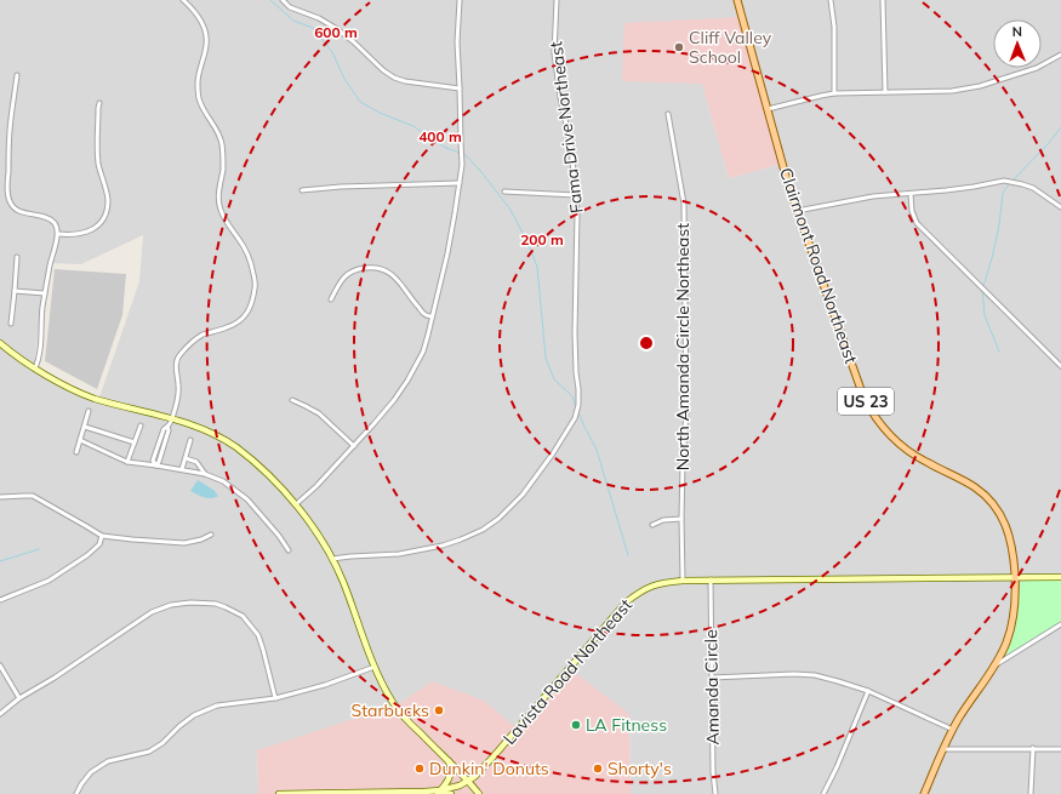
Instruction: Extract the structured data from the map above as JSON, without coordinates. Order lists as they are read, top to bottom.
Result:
{
  "streets": {
    "main road": ["Clairmont Road Northeast", "US 23", "Lavista Road Northeast"],
    "street": ["Fama Drive Northeast", "North Amanda Circle Northeast", "Amanda Circle"]
  },
  "crossings": [
    ["Clairmont Road Northeast", "US 23"],
    ["Clairmont Road Northeast", "Lavista Road Northeast"],
    ["North Amanda Circle Northeast", "Lavista Road Northeast"],
    ["Lavista Road Northeast", "Amanda Circle"]
  ],
  "places": [
    "Cliff Valley School",
    "Starbucks",
    "LA Fitness",
    "Dunkin' Donuts",
    "Shorty's"
  ],
  "north": "top",
  "rings": ["600 m", "400 m", "200 m"]
}
